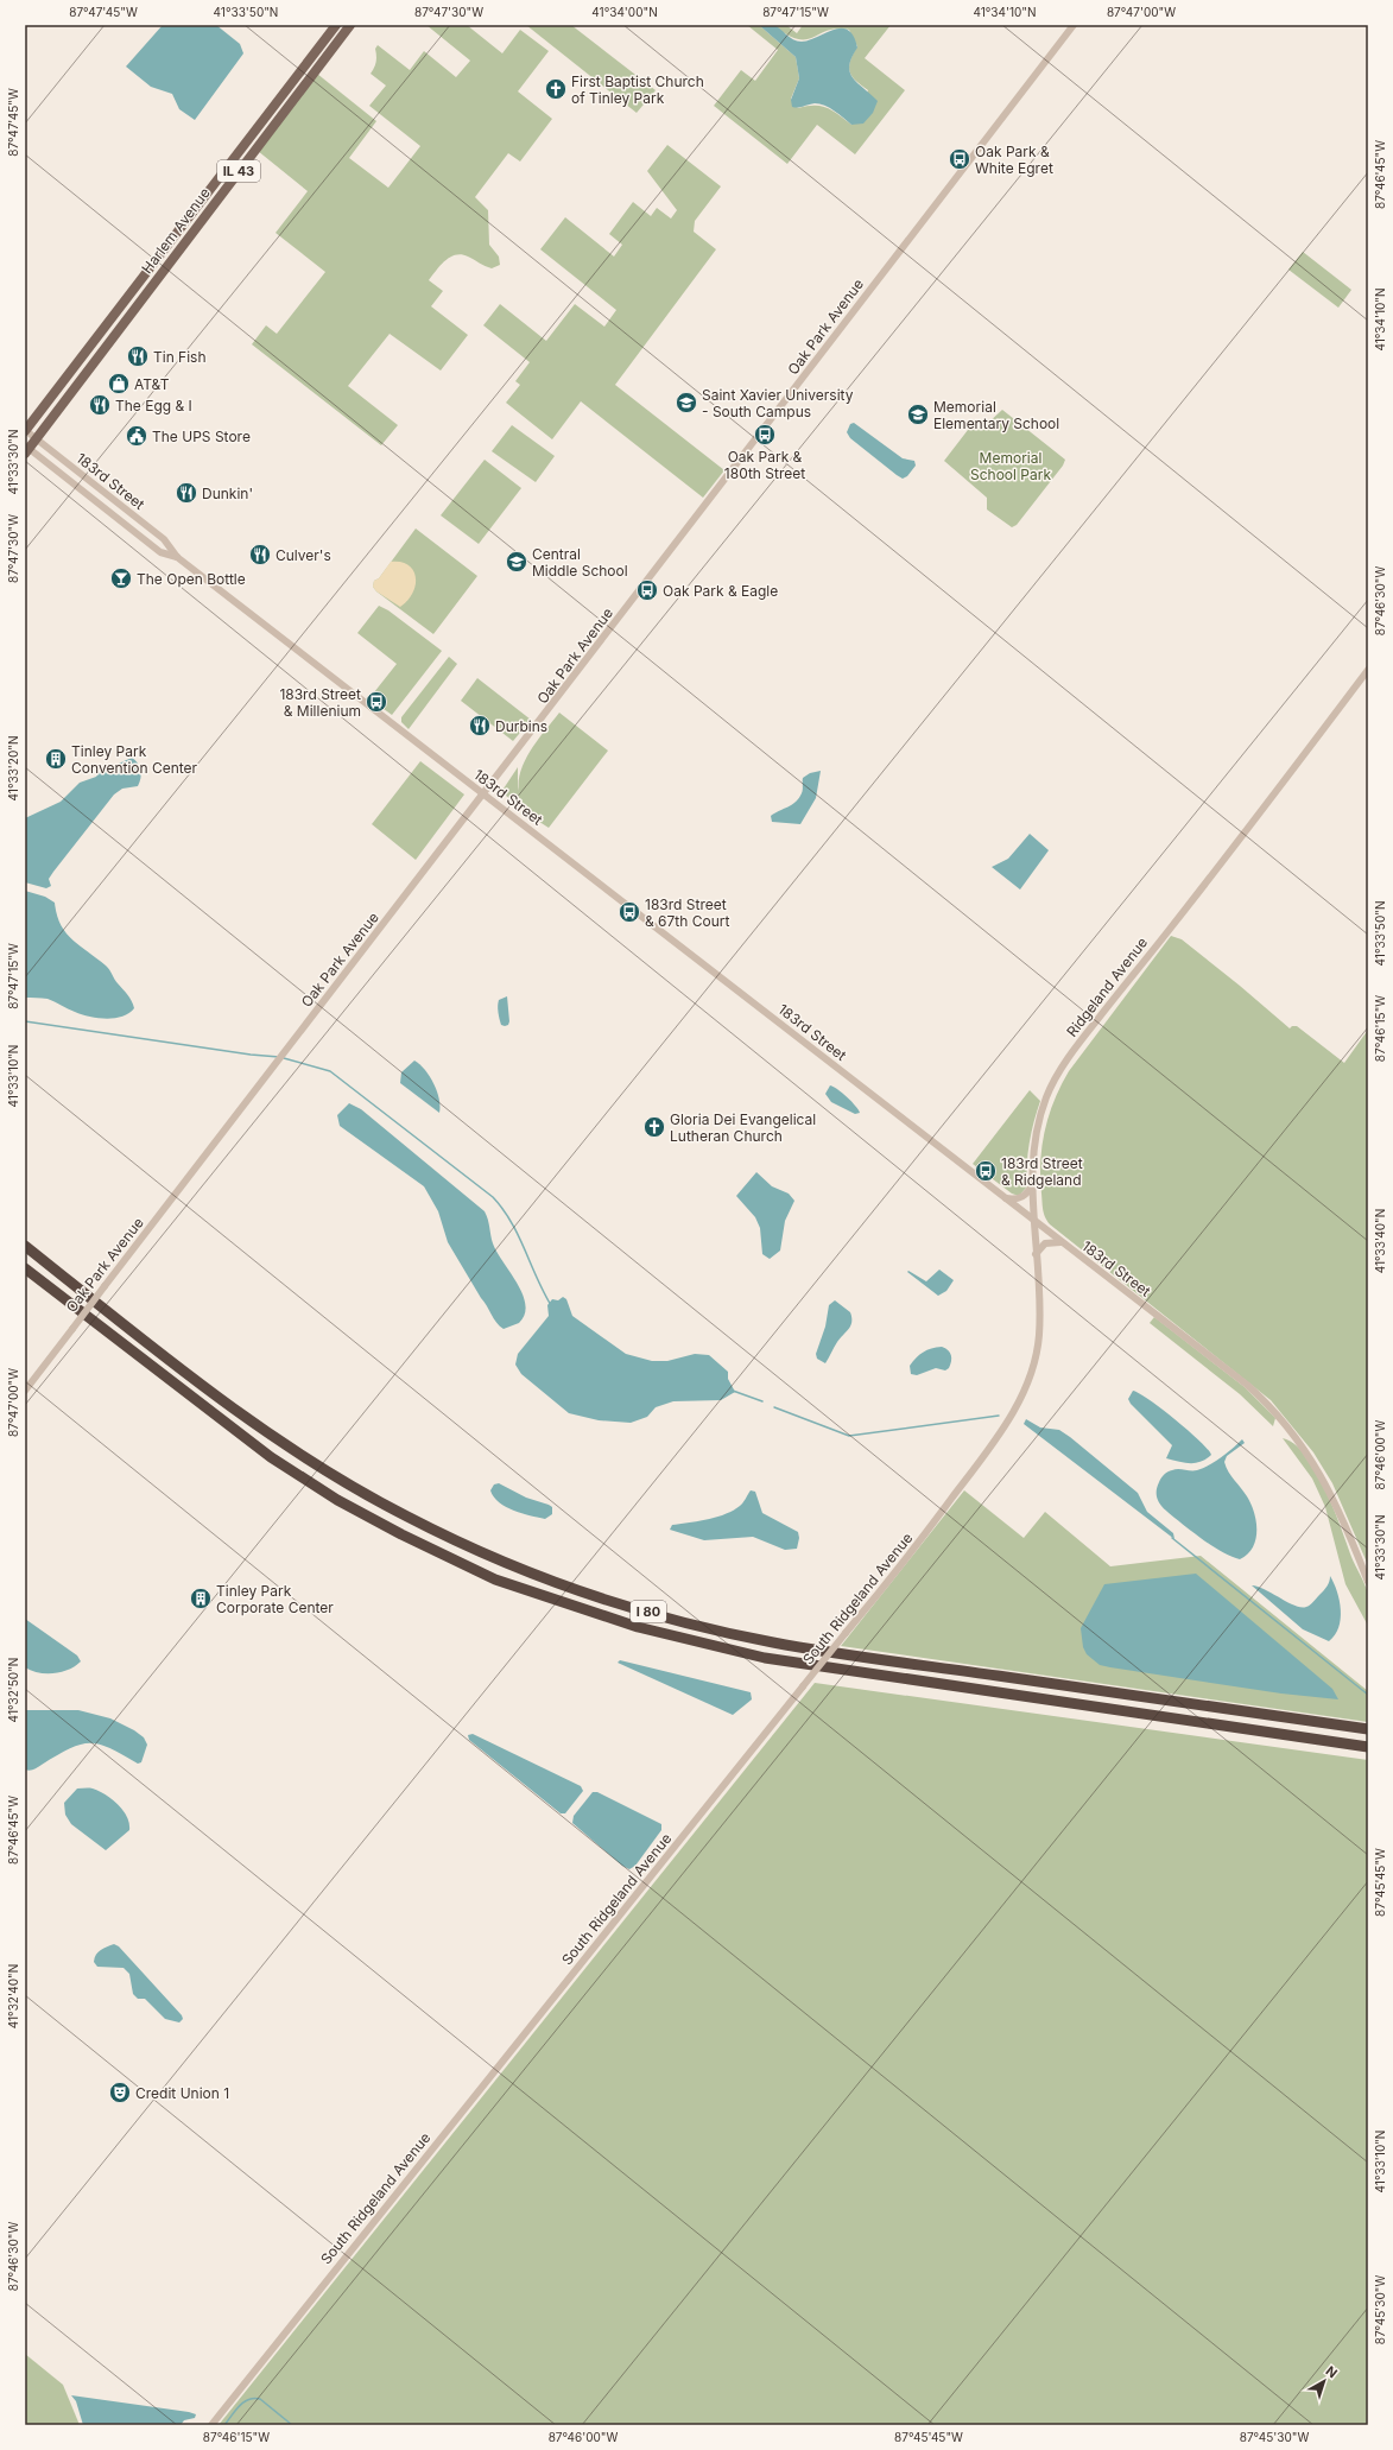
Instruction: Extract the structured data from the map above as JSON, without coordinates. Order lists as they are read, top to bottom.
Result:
{
  "streets": {
    "highway": ["I 80"],
    "main road": ["IL 43", "Harlem Avenue"],
    "street": [
      "Oak Park Avenue",
      "183rd Street",
      "Ridgeland Avenue",
      "South Ridgeland Avenue"
    ]
  },
  "crossings": [
    ["Harlem Avenue", "183rd Street"],
    ["Oak Park Avenue", "183rd Street"],
    ["183rd Street", "Ridgeland Avenue"],
    ["Ridgeland Avenue", "South Ridgeland Avenue"]
  ],
  "parks": ["Memorial School Park"],
  "places": {
    "church": ["First Baptist Church of Tinley Park", "Gloria Dei Evangelical Lutheran Church"],
    "bus stop": [
      "Oak Park & White Egret",
      "Oak Park & 180th Street",
      "Oak Park & Eagle",
      "183rd Street & Millenium",
      "183rd Street & 67th Court",
      "183rd Street & Ridgeland"
    ],
    "restaurant": [
      "Tin Fish",
      "The Egg & I",
      "Dunkin'",
      "Culver's",
      "Durbins"
    ],
    "shop": ["AT&T"],
    "school or university": ["Saint Xavier University - South Campus", "Memorial Elementary School", "Central Middle School"],
    "public building": ["The UPS Store"],
    "bar": ["The Open Bottle"],
    "building": ["Tinley Park Convention Center", "Tinley Park Corporate Center"],
    "theatre": ["Credit Union 1"]
  },
  "north": "top right",
  "coordinates": [
    "87°47'45\"W",
    "41°33'50\"N",
    "87°47'30\"W",
    "41°34'00\"N",
    "87°47'15\"W",
    "41°34'10\"N",
    "87°47'00\"W",
    "87°46'45\"W",
    "41°33'30\"N",
    "87°46'30\"W",
    "41°33'20\"N",
    "87°46'15\"W",
    "41°33'10\"N",
    "41°33'40\"N",
    "87°46'00\"W",
    "41°32'50\"N",
    "87°45'45\"W",
    "41°32'40\"N",
    "87°45'30\"W"
  ]
}
